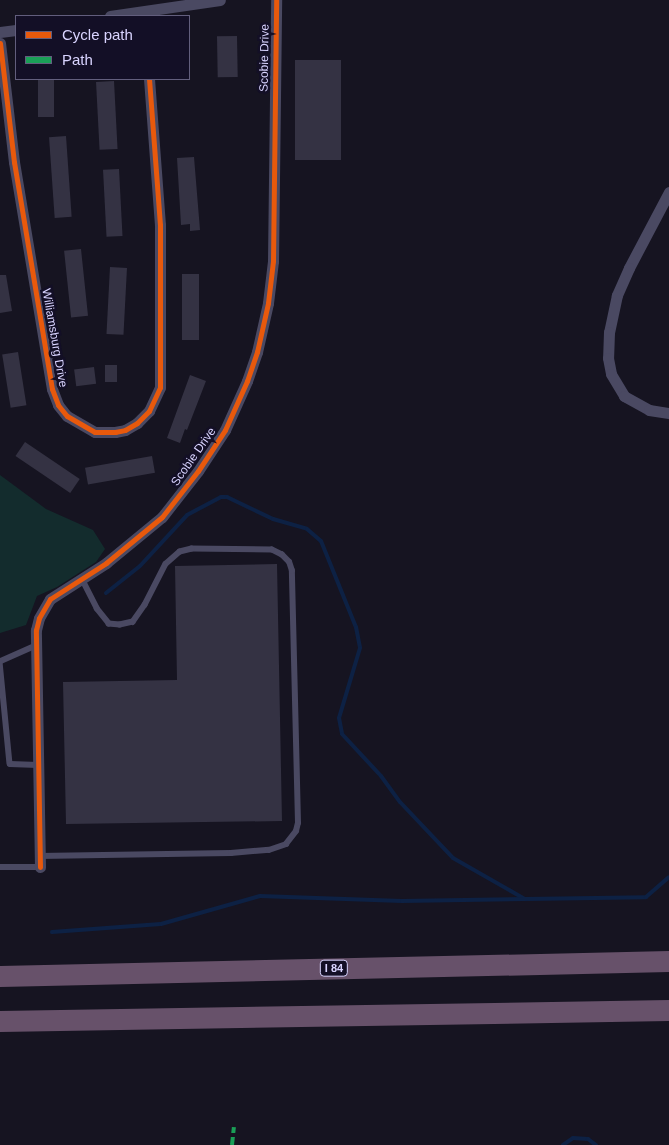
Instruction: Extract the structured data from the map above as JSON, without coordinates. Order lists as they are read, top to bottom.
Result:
{
  "streets": {
    "highway": ["I 84"],
    "street": ["Scobie Drive", "Williamsburg Drive"]
  },
  "legend": ["Cycle path", "Path"]
}
